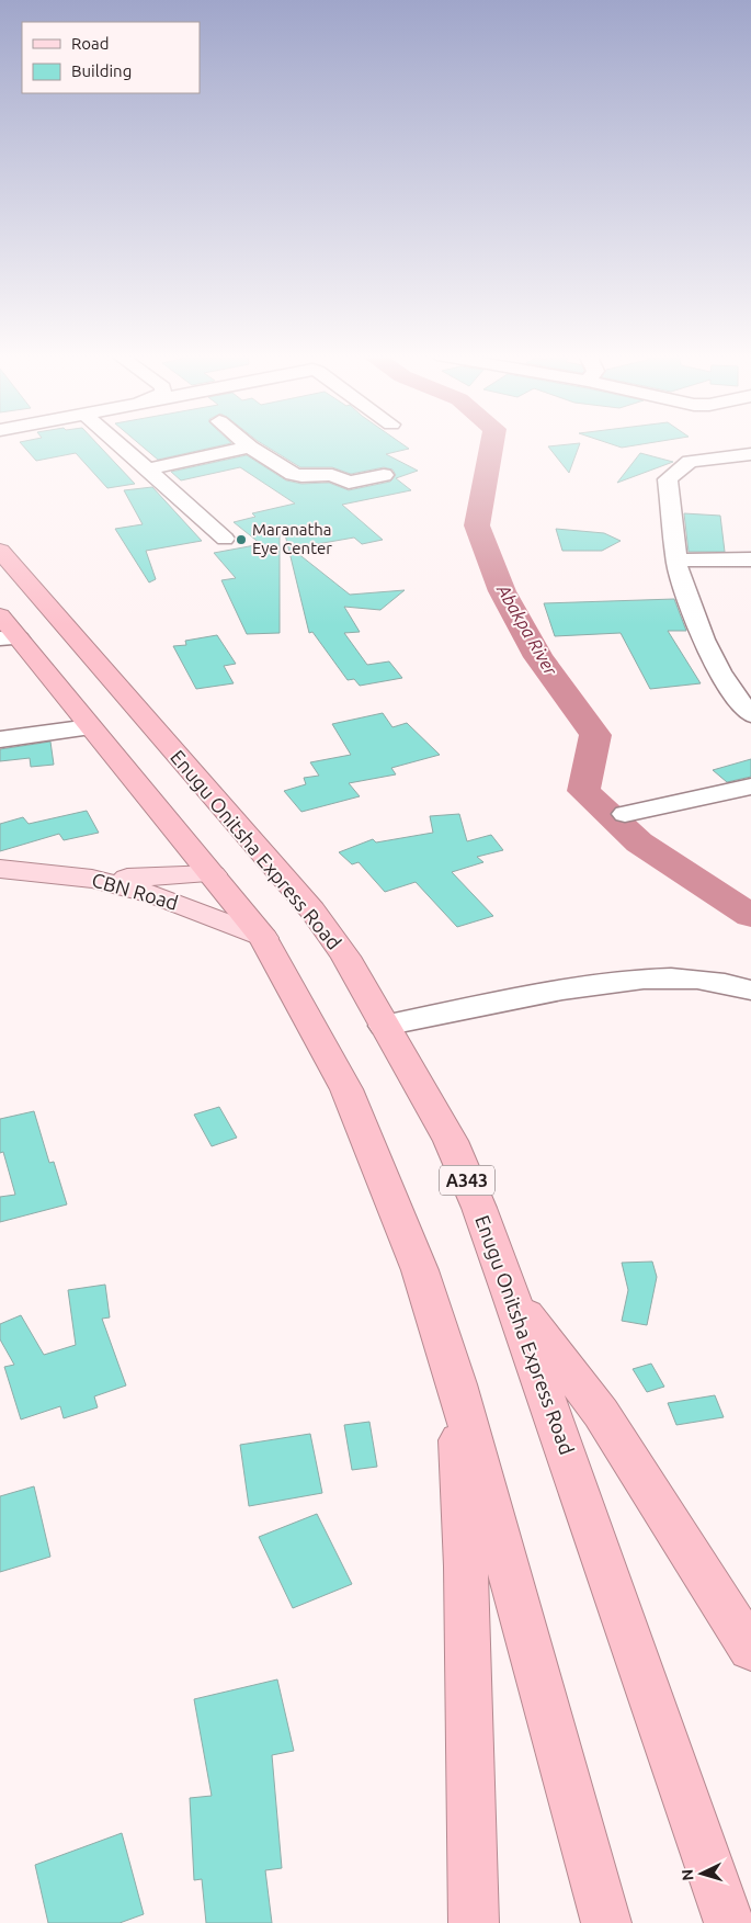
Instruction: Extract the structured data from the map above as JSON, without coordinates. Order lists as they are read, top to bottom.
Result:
{
  "streets": {
    "highway": ["Enugu Onitsha Express Road", "A343"],
    "main road": ["CBN Road"]
  },
  "water": ["Abakpa River"],
  "places": ["Maranatha Eye Center"],
  "legend": ["Road", "Building"],
  "north": "left"
}
